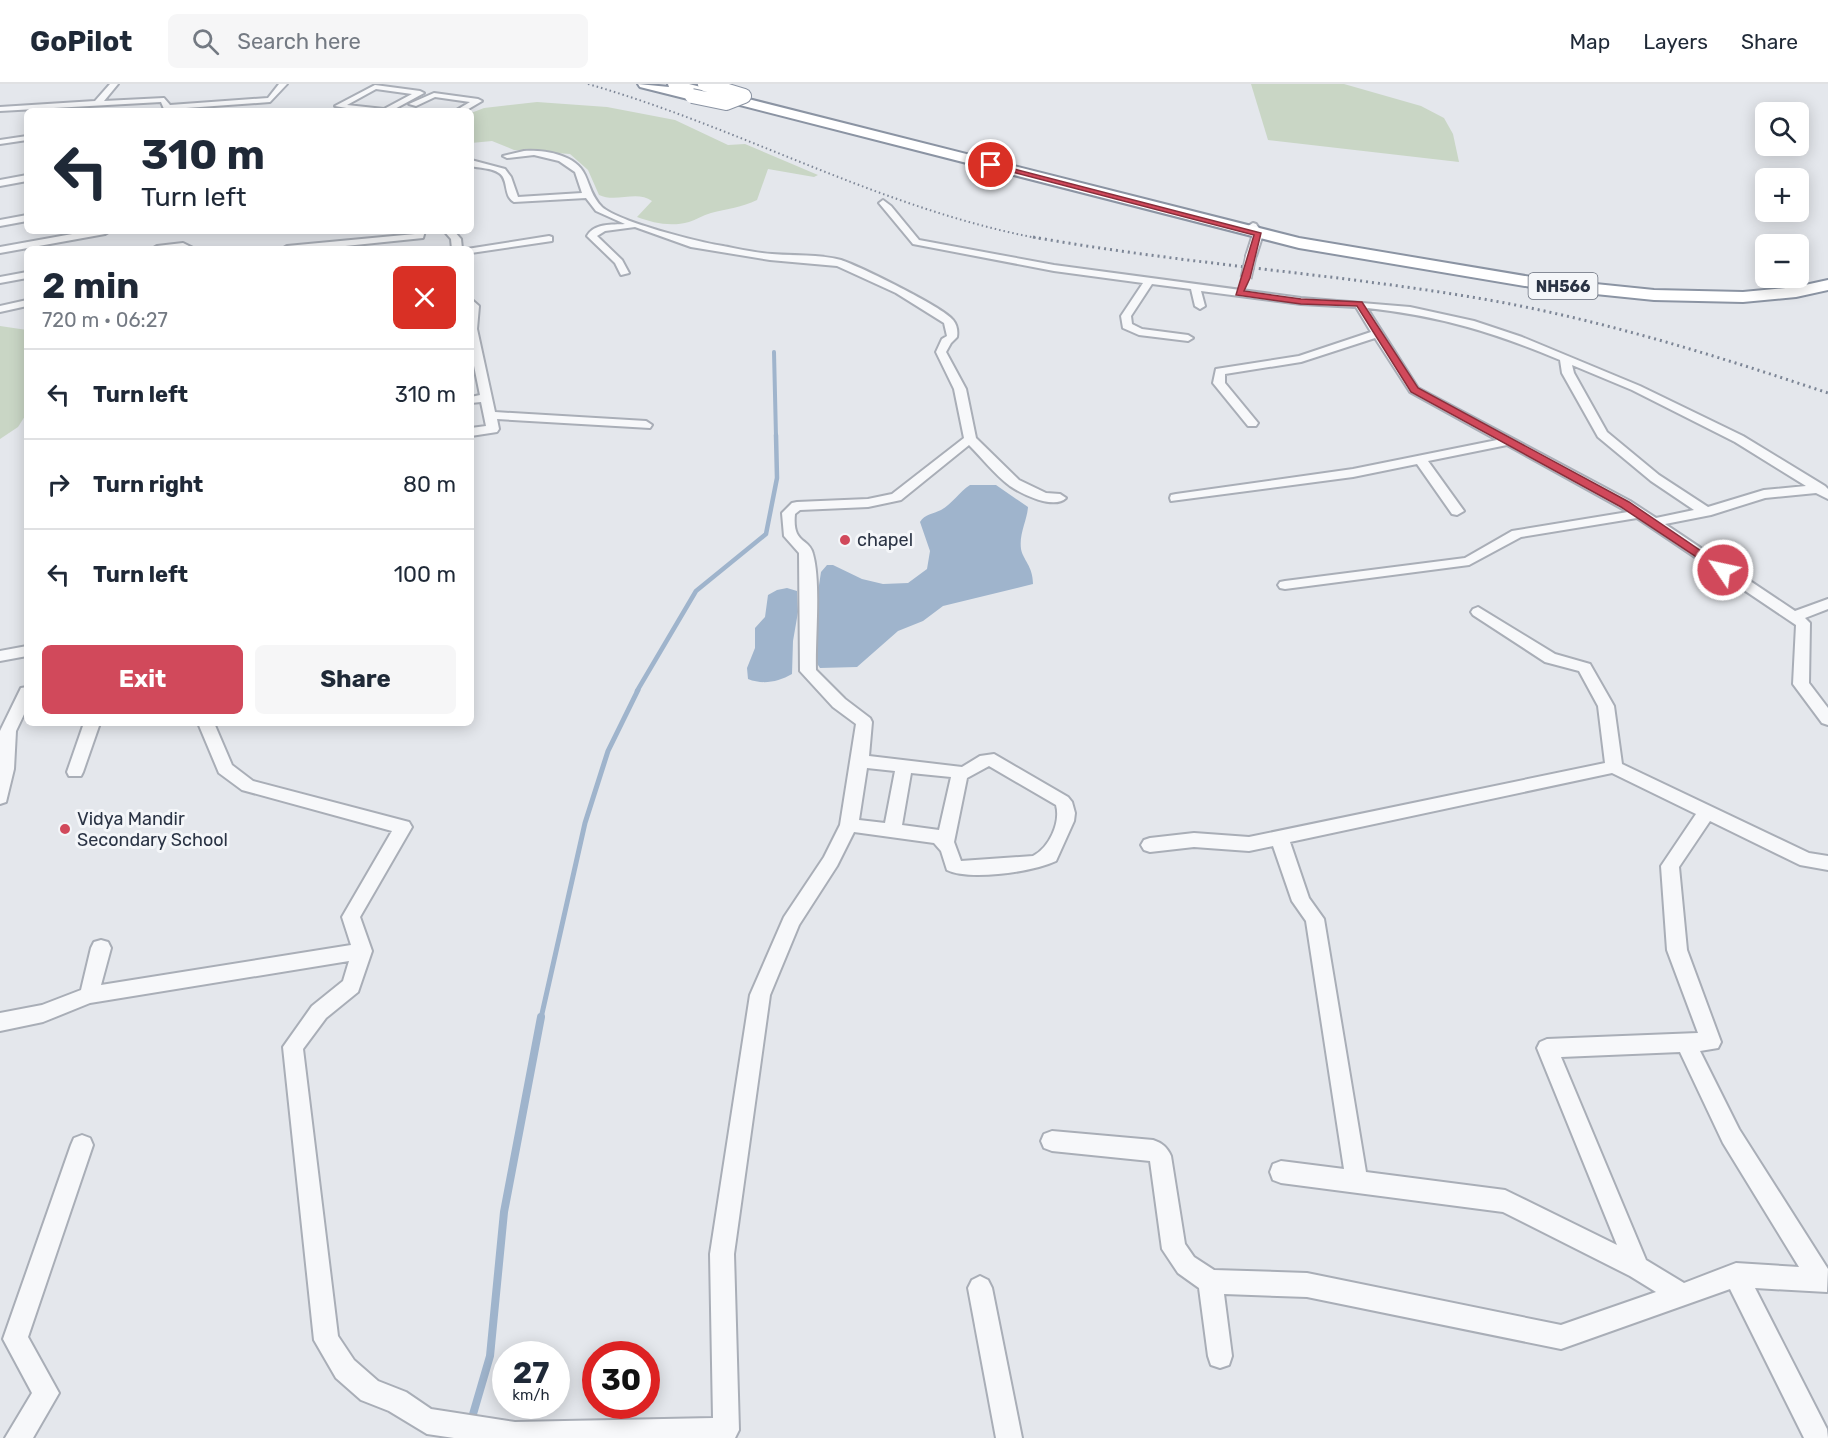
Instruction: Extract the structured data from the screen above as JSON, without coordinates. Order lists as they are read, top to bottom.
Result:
{
  "streets": {
    "highway": ["NH566"]
  },
  "places": ["chapel", "Vidya Mandir Secondary School"],
  "page": {
    "header": "GoPilot",
    "search": "Search here",
    "nav": ["Map", "Layers", "Share"],
    "map_buttons": ["+", "−"],
    "turn": ["310 m", "Turn left"],
    "heading": ["2 min", "720 m · 06:27"],
    "list": [
      {
        "name": "Turn left",
        "value": "310 m"
      },
      {
        "name": "Turn right",
        "value": "80 m"
      },
      {
        "name": "Turn left",
        "value": "100 m"
      }
    ],
    "buttons": ["Exit", "Share"],
    "speed": "27 km/h",
    "limit": "30"
  }
}
